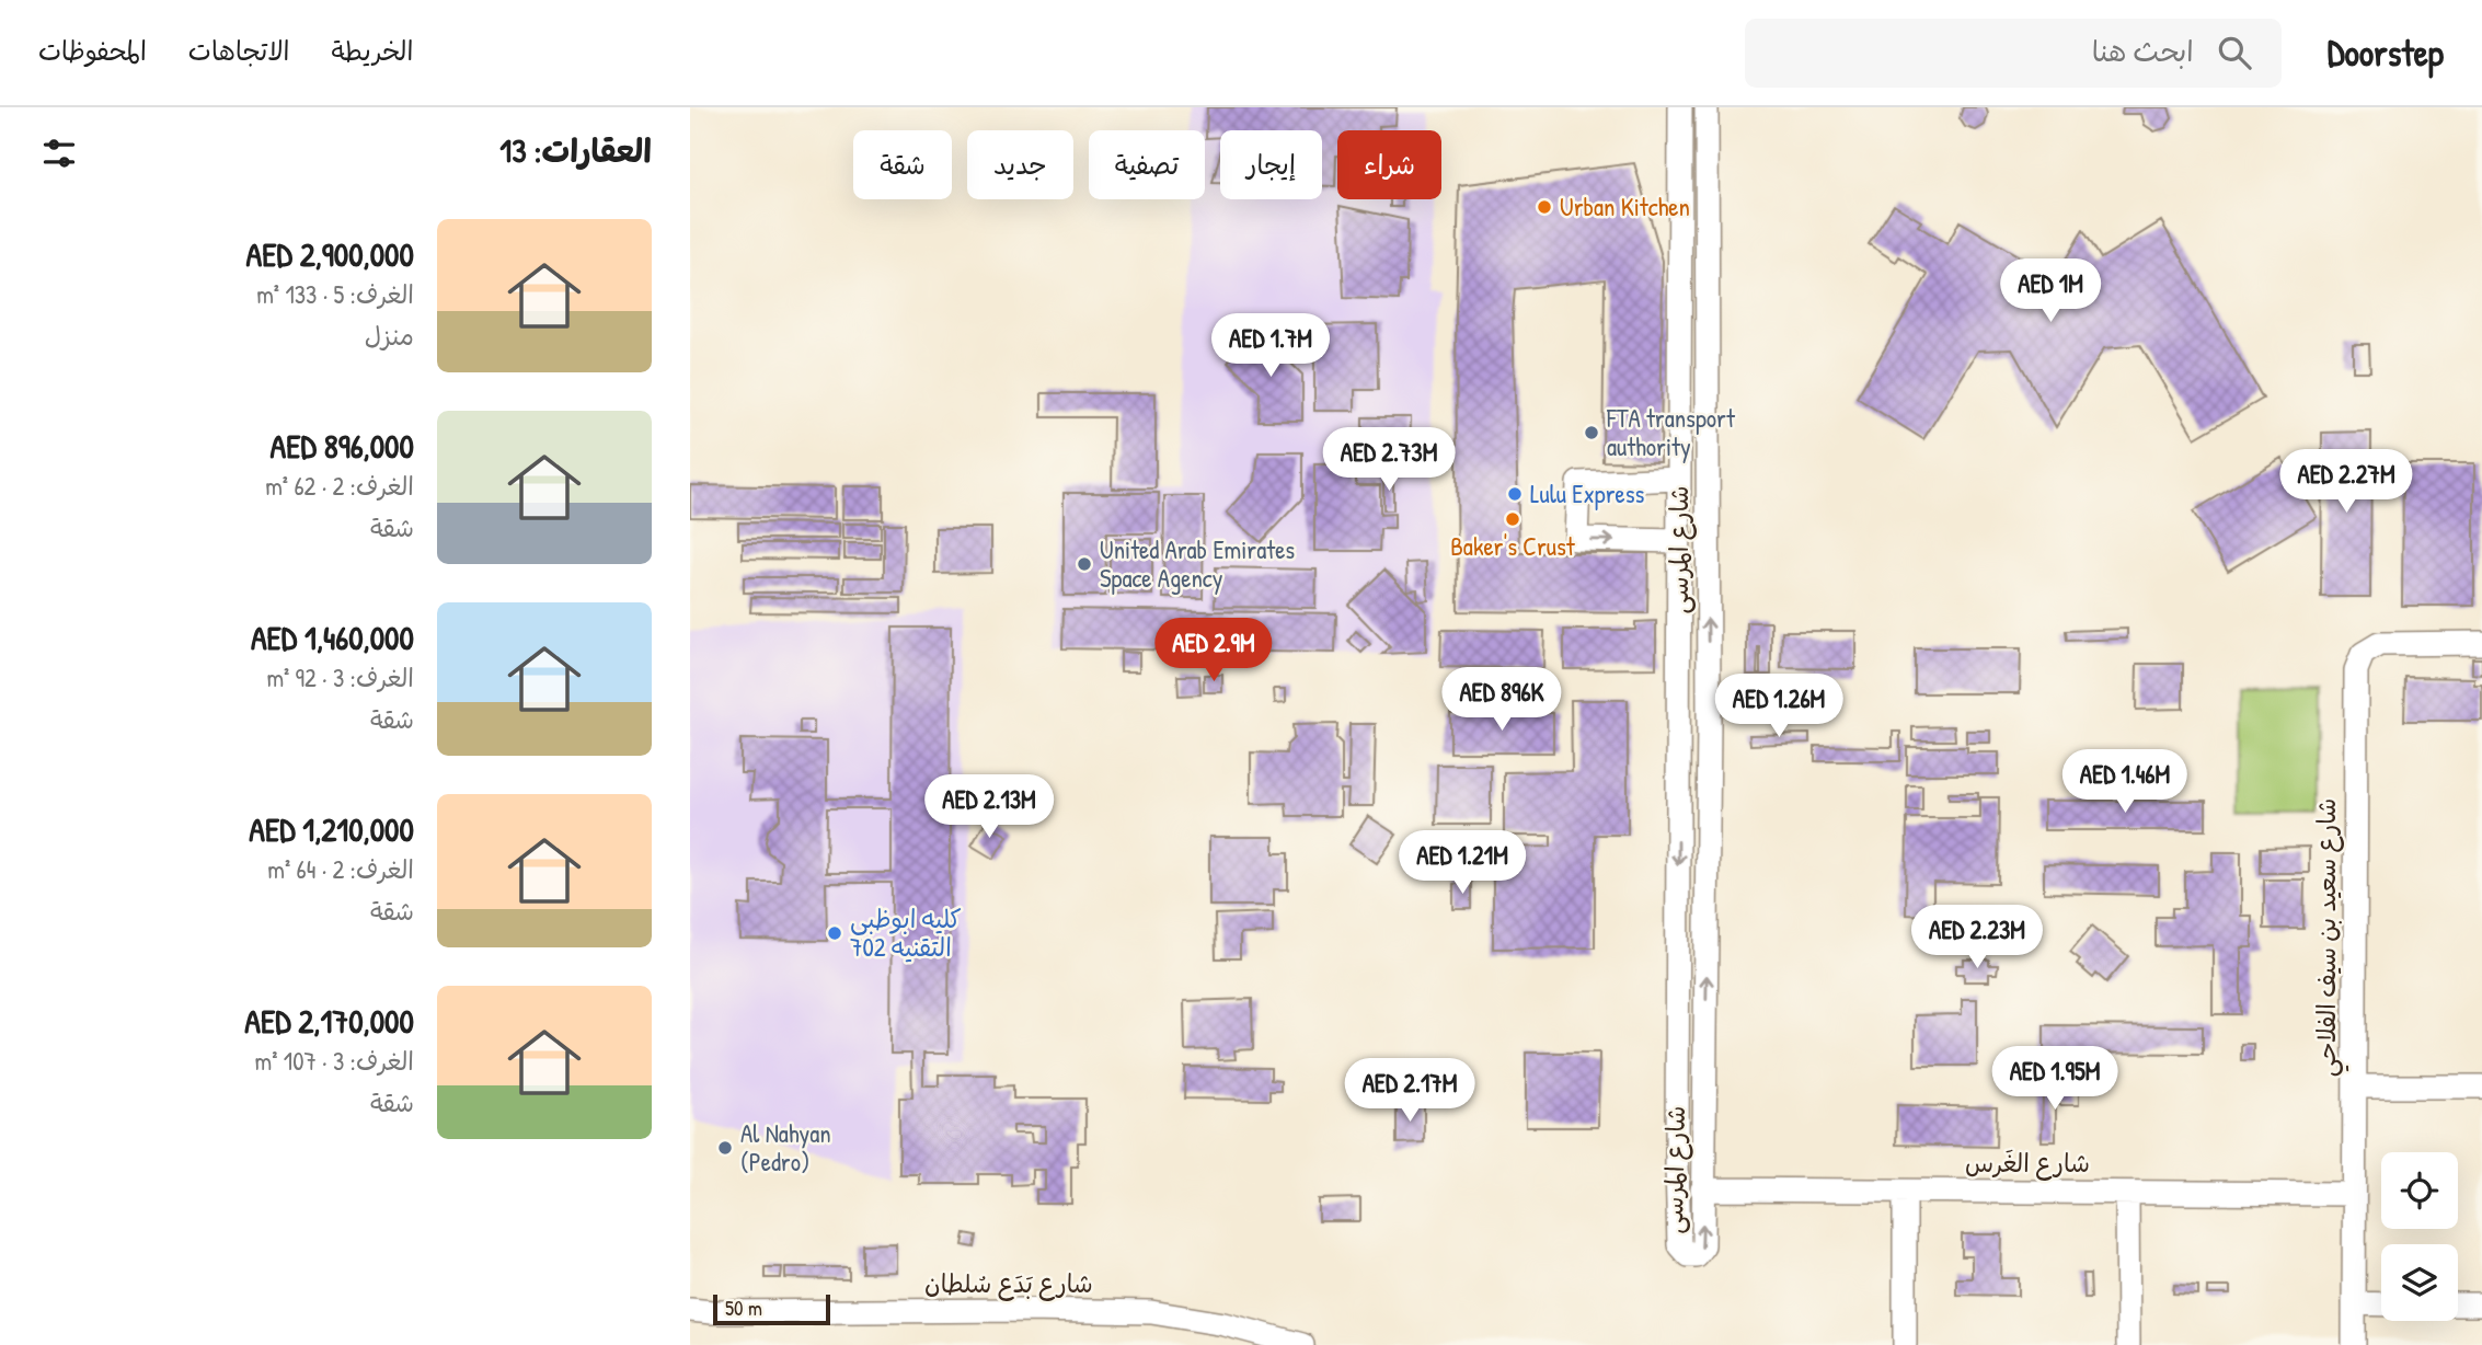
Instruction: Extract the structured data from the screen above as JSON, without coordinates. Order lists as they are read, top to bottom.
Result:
{
  "streets": {
    "street": [
      "شارع المرسى",
      "شارع سعيد بن سيف الفلاحي",
      "شارع الغَرس",
      "شارع بَدَع سُلطان"
    ]
  },
  "crossings": [
    ["شارع المرسى", "شارع الغَرس"],
    ["شارع سعيد بن سيف الفلاحي", "شارع الغَرس"]
  ],
  "places": [
    "Urban Kitchen",
    "FTA transport authority",
    "Lulu Express",
    "Baker's Crust",
    "United Arab Emirates Space Agency",
    "كليه ابوظبي التقنيه 702",
    "Al Nahyan (Pedro)"
  ],
  "scale_bar": "50 m",
  "page": {
    "header": "Doorstep",
    "search": "ابحث هنا",
    "nav": ["الخريطة", "الاتجاهات", "المحفوظات"],
    "heading": "العقارات: 13",
    "chip": [
      "شراء",
      "إيجار",
      "تصفية",
      "جديد",
      "شقة"
    ],
    "list": [
      {
        "name": "AED 2,900,000",
        "note": "الغرف: 5 · 133 m² · منزل"
      },
      {
        "name": "AED 896,000",
        "note": "الغرف: 2 · 62 m² · شقة"
      },
      {
        "name": "AED 1,460,000",
        "note": "الغرف: 3 · 92 m² · شقة"
      },
      {
        "name": "AED 1,210,000",
        "note": "الغرف: 2 · 64 m² · شقة"
      },
      {
        "name": "AED 2,170,000",
        "note": "الغرف: 3 · 107 m² · شقة"
      }
    ],
    "price": [
      "AED 1M",
      "AED 1.7M",
      "AED 2.73M",
      "AED 2.27M",
      "AED 2.9M",
      "AED 896K",
      "AED 1.26M",
      "AED 1.46M",
      "AED 2.13M",
      "AED 1.21M",
      "AED 2.23M",
      "AED 1.95M",
      "AED 2.17M"
    ],
    "scale": "50 m"
  }
}
